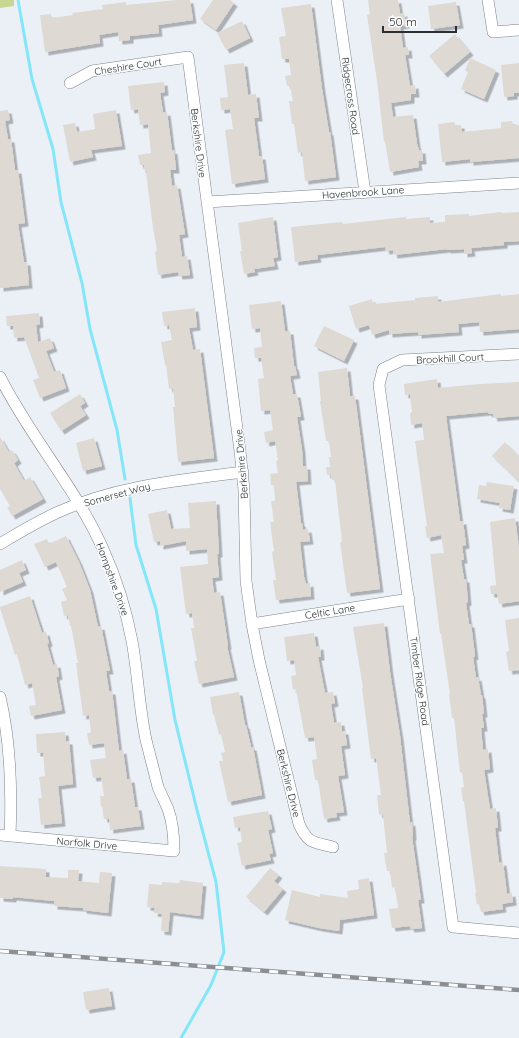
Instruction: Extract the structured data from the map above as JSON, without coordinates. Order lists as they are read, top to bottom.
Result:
{
  "streets": {
    "street": [
      "Cheshire Court",
      "Ridgecross Road",
      "Berkshire Drive",
      "Havenbrook Lane",
      "Brookhill Court",
      "Somerset Way",
      "Hampshire Drive",
      "Celtic Lane",
      "Timber Ridge Road",
      "Norfolk Drive"
    ]
  },
  "crossings": [
    ["Cheshire Court", "Berkshire Drive"],
    ["Ridgecross Road", "Havenbrook Lane"],
    ["Berkshire Drive", "Havenbrook Lane"],
    ["Berkshire Drive", "Somerset Way"],
    ["Berkshire Drive", "Celtic Lane"],
    ["Brookhill Court", "Timber Ridge Road"],
    ["Somerset Way", "Hampshire Drive"],
    ["Hampshire Drive", "Norfolk Drive"],
    ["Celtic Lane", "Timber Ridge Road"]
  ],
  "scale_bar": "50 m"
}
